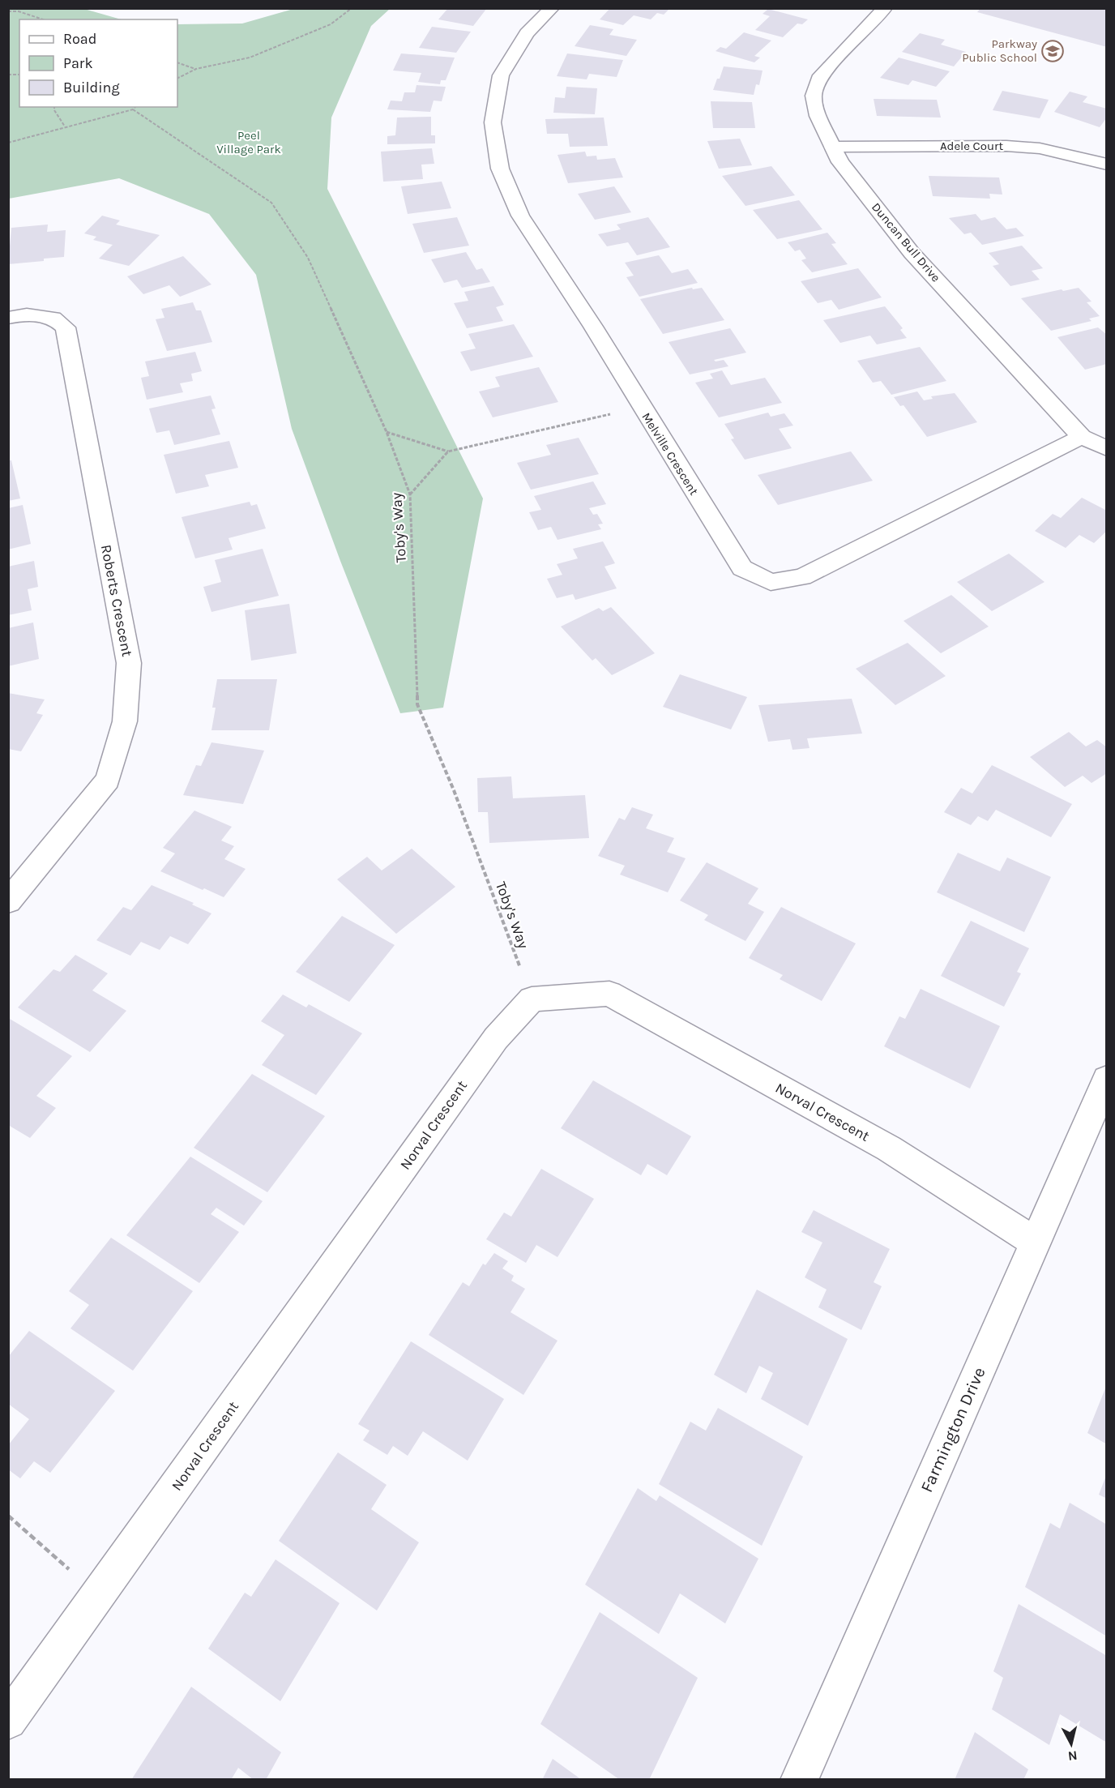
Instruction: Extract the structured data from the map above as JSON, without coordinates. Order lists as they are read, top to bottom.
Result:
{
  "streets": {
    "street": [
      "Adele Court",
      "Duncan Bull Drive",
      "Melville Crescent",
      "Roberts Crescent",
      "Norval Crescent",
      "Farmington Drive"
    ],
    "path": ["Toby's Way"]
  },
  "crossings": [
    ["Adele Court", "Duncan Bull Drive"],
    ["Duncan Bull Drive", "Melville Crescent"],
    ["Toby's Way", "Norval Crescent"],
    ["Norval Crescent", "Farmington Drive"]
  ],
  "parks": ["Peel Village Park"],
  "places": {
    "school or university": ["Parkway Public School"]
  },
  "legend": ["Road", "Park", "Building"],
  "north": "bottom"
}
